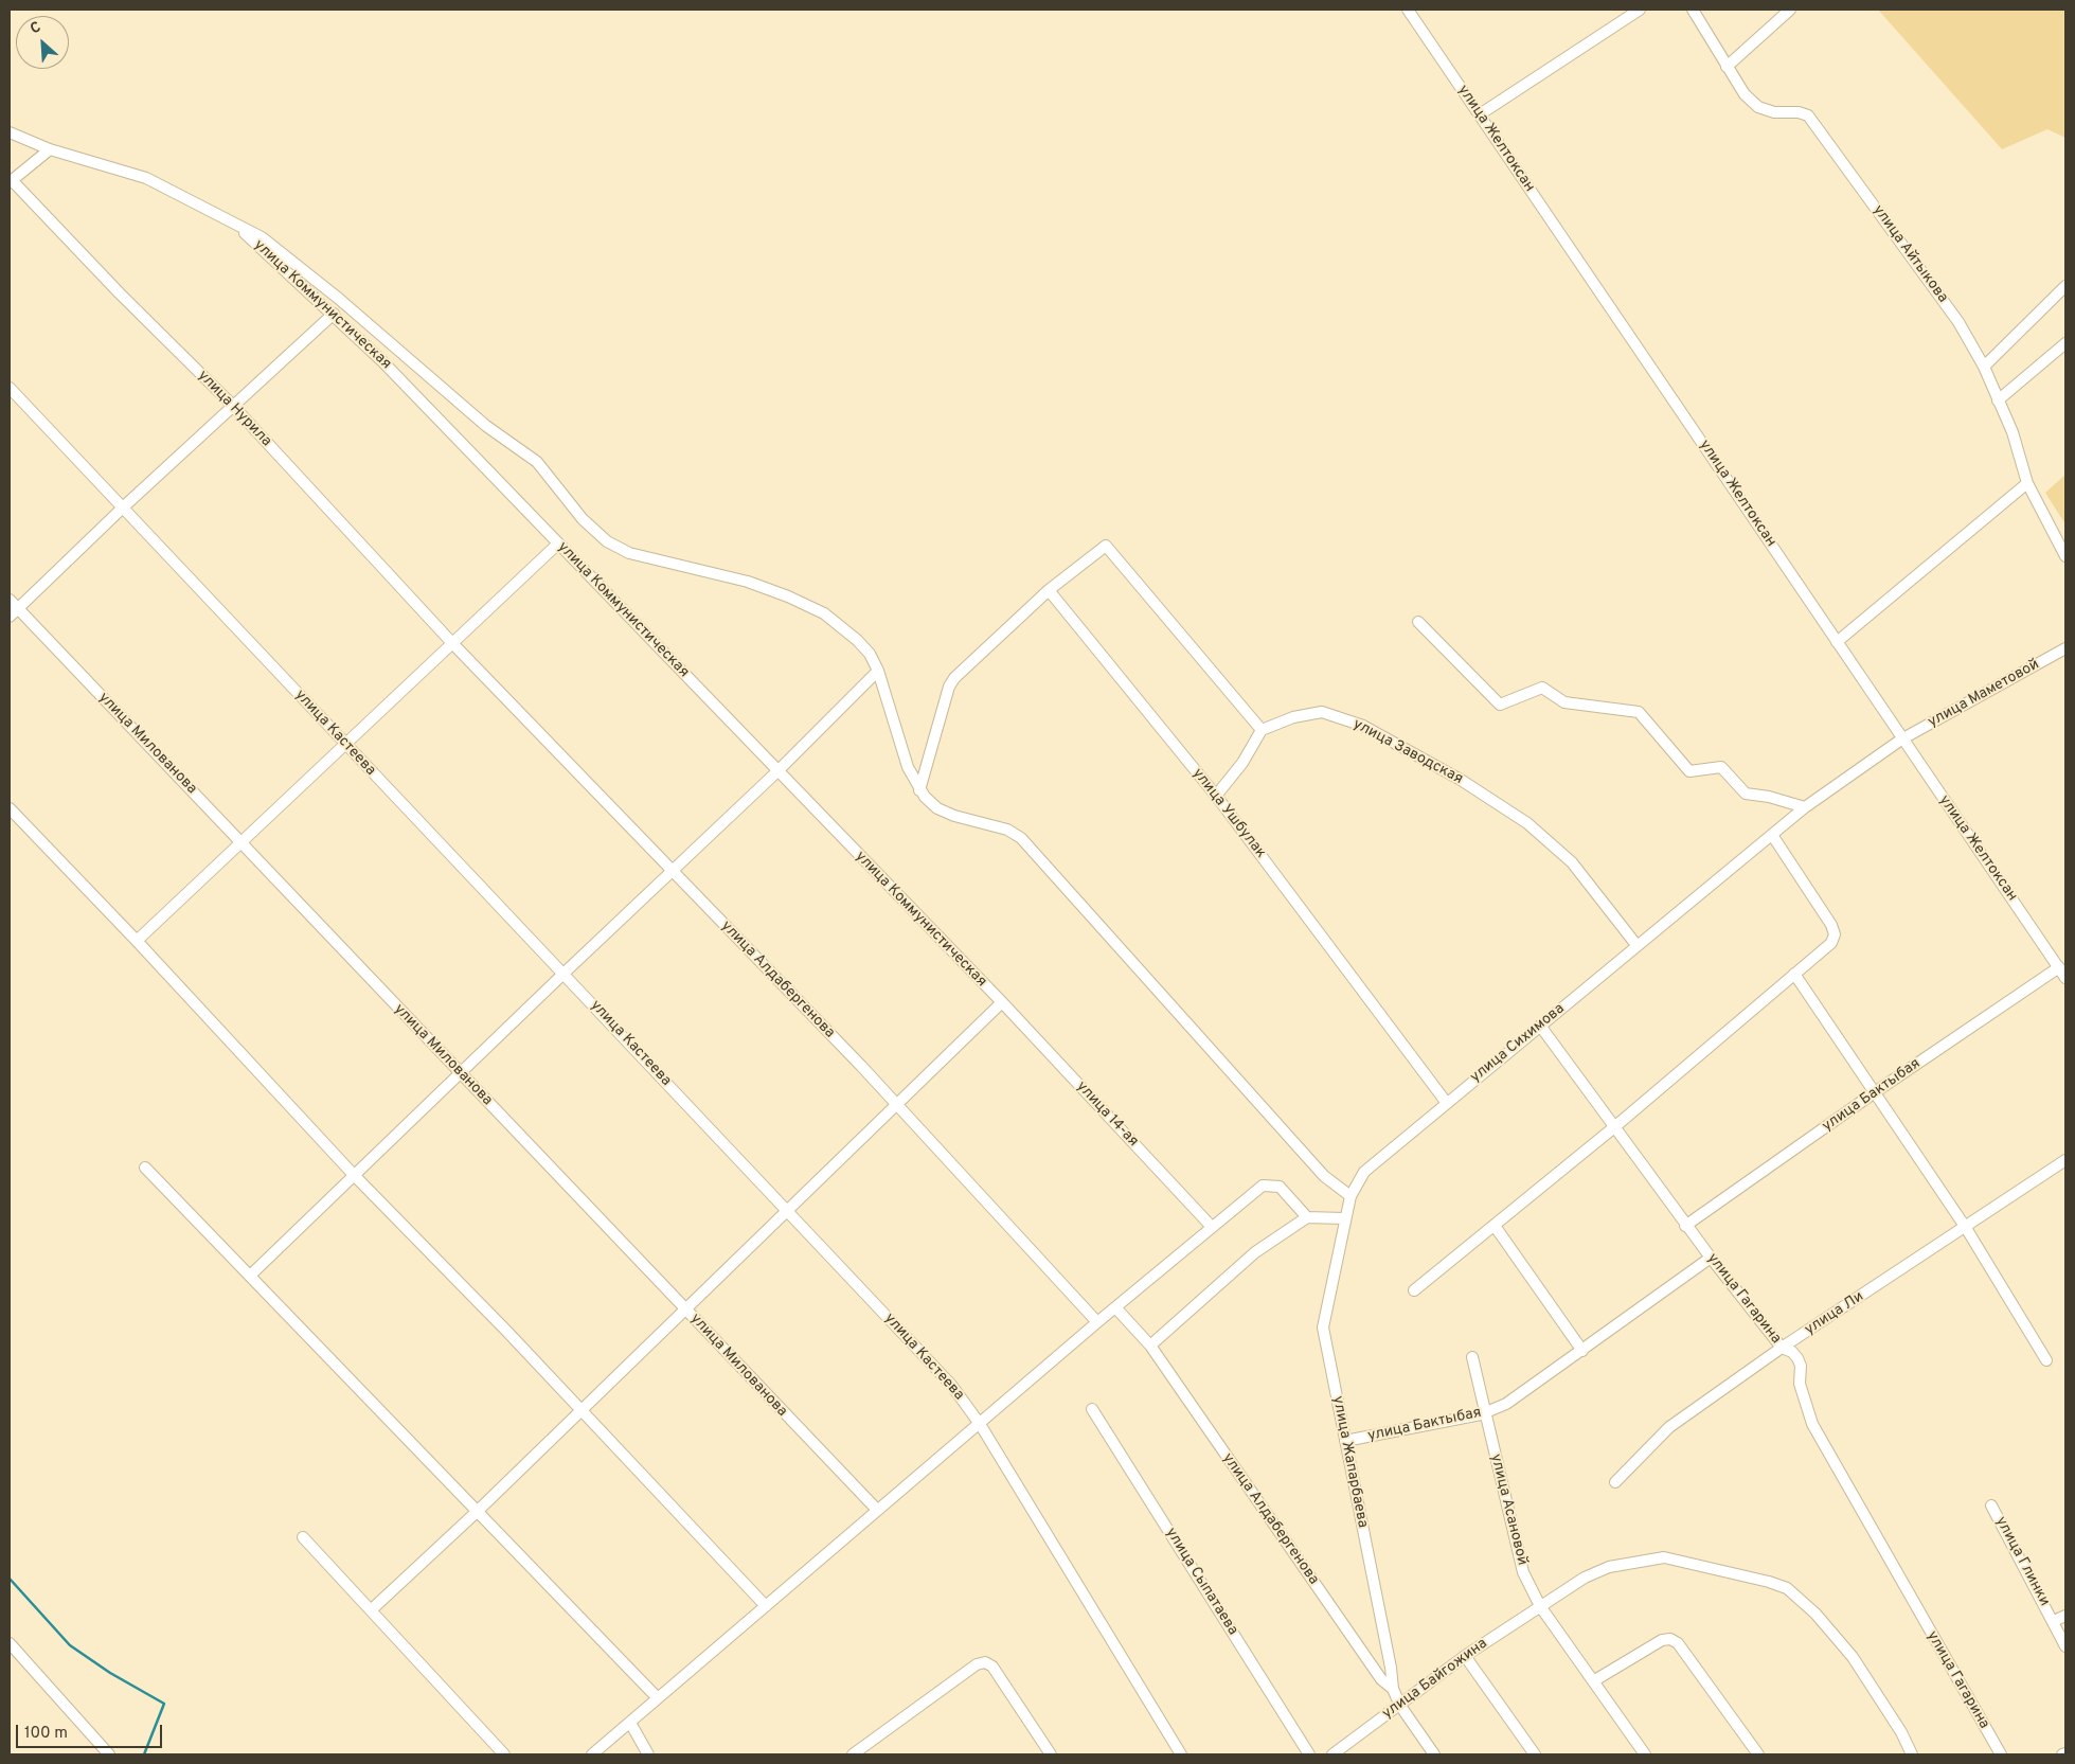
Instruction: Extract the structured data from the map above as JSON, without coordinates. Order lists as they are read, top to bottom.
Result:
{
  "streets": {
    "street": [
      "улица Желтоксан",
      "улица Айтыкова",
      "улица Коммунистическая",
      "улица Нурила",
      "улица Маметовой",
      "улица Кастеева",
      "улица Милованова",
      "улица Заводская",
      "улица Ушбулак",
      "улица Алдабергенова",
      "улица Сихимова",
      "улица Бактыбая",
      "улица 14-ая",
      "улица Гагарина",
      "улица Ли",
      "улица Жапарбаева",
      "улица Асановой",
      "улица Глинки",
      "улица Сыпатаева",
      "улица Байгожина"
    ]
  },
  "crossings": [
    ["улица Желтоксан", "улица Маметовой"],
    ["улица Желтоксан", "улица Сихимова"],
    ["улица Желтоксан", "улица Бактыбая"],
    ["улица Коммунистическая", "улица 14-ая"],
    ["улица Нурила", "улица Алдабергенова"],
    ["улица Маметовой", "улица Сихимова"],
    ["улица Заводская", "улица Сихимова"],
    ["улица Ушбулак", "улица Сихимова"],
    ["улица Алдабергенова", "улица Жапарбаева"],
    ["улица Сихимова", "улица Гагарина"],
    ["улица Сихимова", "улица Жапарбаева"],
    ["улица Бактыбая", "улица Гагарина"],
    ["улица Бактыбая", "улица Жапарбаева"],
    ["улица Бактыбая", "улица Асановой"],
    ["улица Гагарина", "улица Ли"],
    ["улица Жапарбаева", "улица Байгожина"],
    ["улица Асановой", "улица Байгожина"]
  ],
  "scale_bar": "100 m",
  "north": "top left"
}
